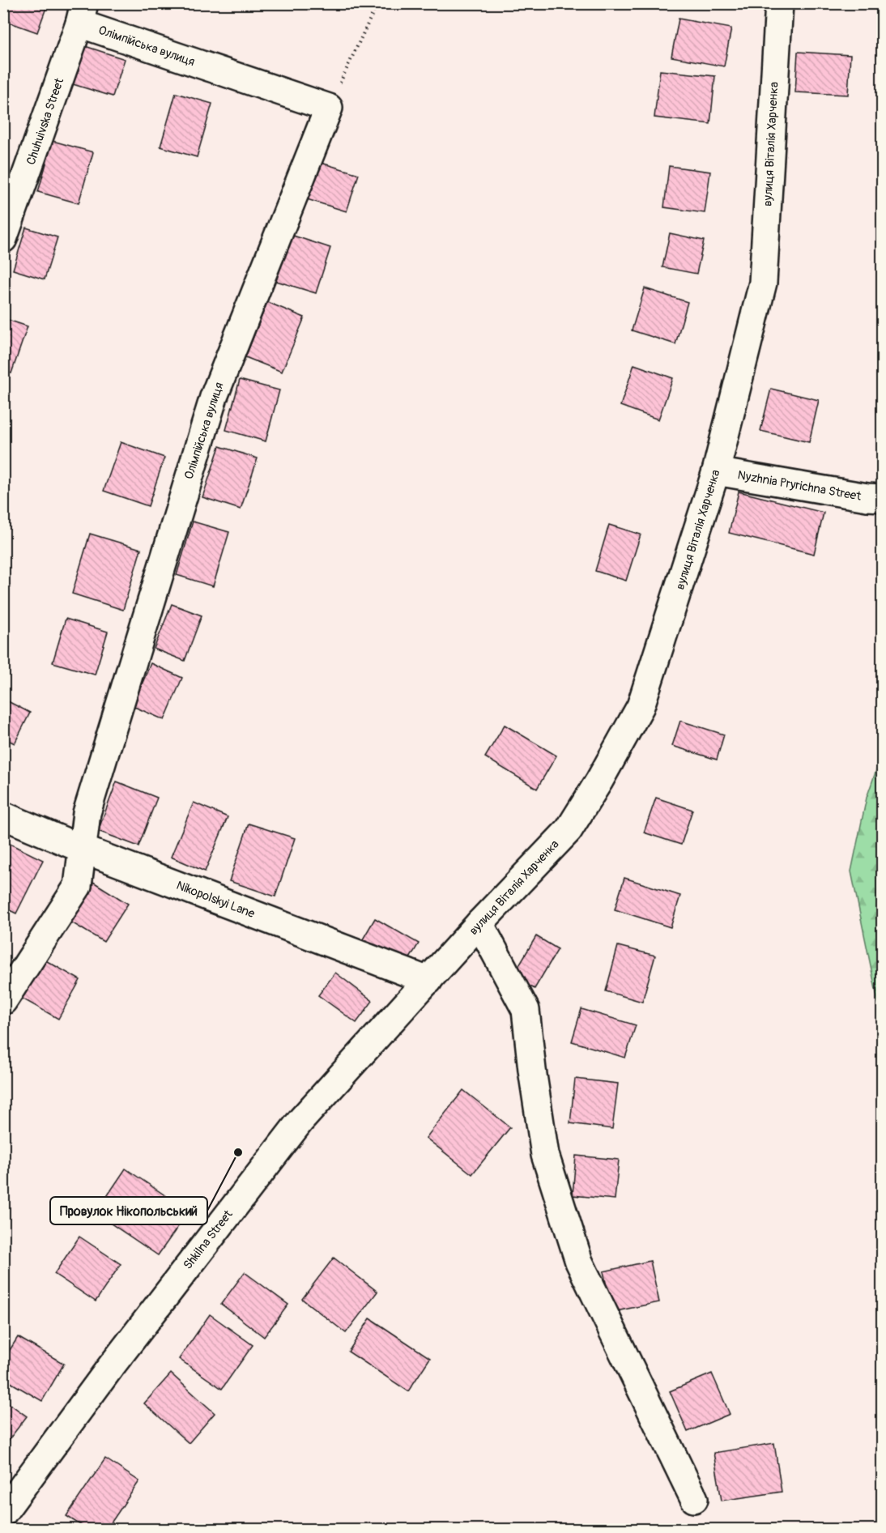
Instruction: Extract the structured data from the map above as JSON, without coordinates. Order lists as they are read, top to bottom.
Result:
{
  "streets": {
    "street": [
      "Олімпійська вулиця",
      "Chuhuivska Street",
      "вулиця Віталія Харченка",
      "Nyzhnia Pryrichna Street",
      "Nikopolskyi Lane",
      "Shkilna Street"
    ]
  },
  "crossings": [
    ["Олімпійська вулиця", "Chuhuivska Street"],
    ["Олімпійська вулиця", "Nikopolskyi Lane"],
    ["вулиця Віталія Харченка", "Nyzhnia Pryrichna Street"],
    ["вулиця Віталія Харченка", "Nikopolskyi Lane"],
    ["вулиця Віталія Харченка", "Shkilna Street"],
    ["Nikopolskyi Lane", "Shkilna Street"]
  ],
  "places": ["Провулок Нікопольський"]
}
